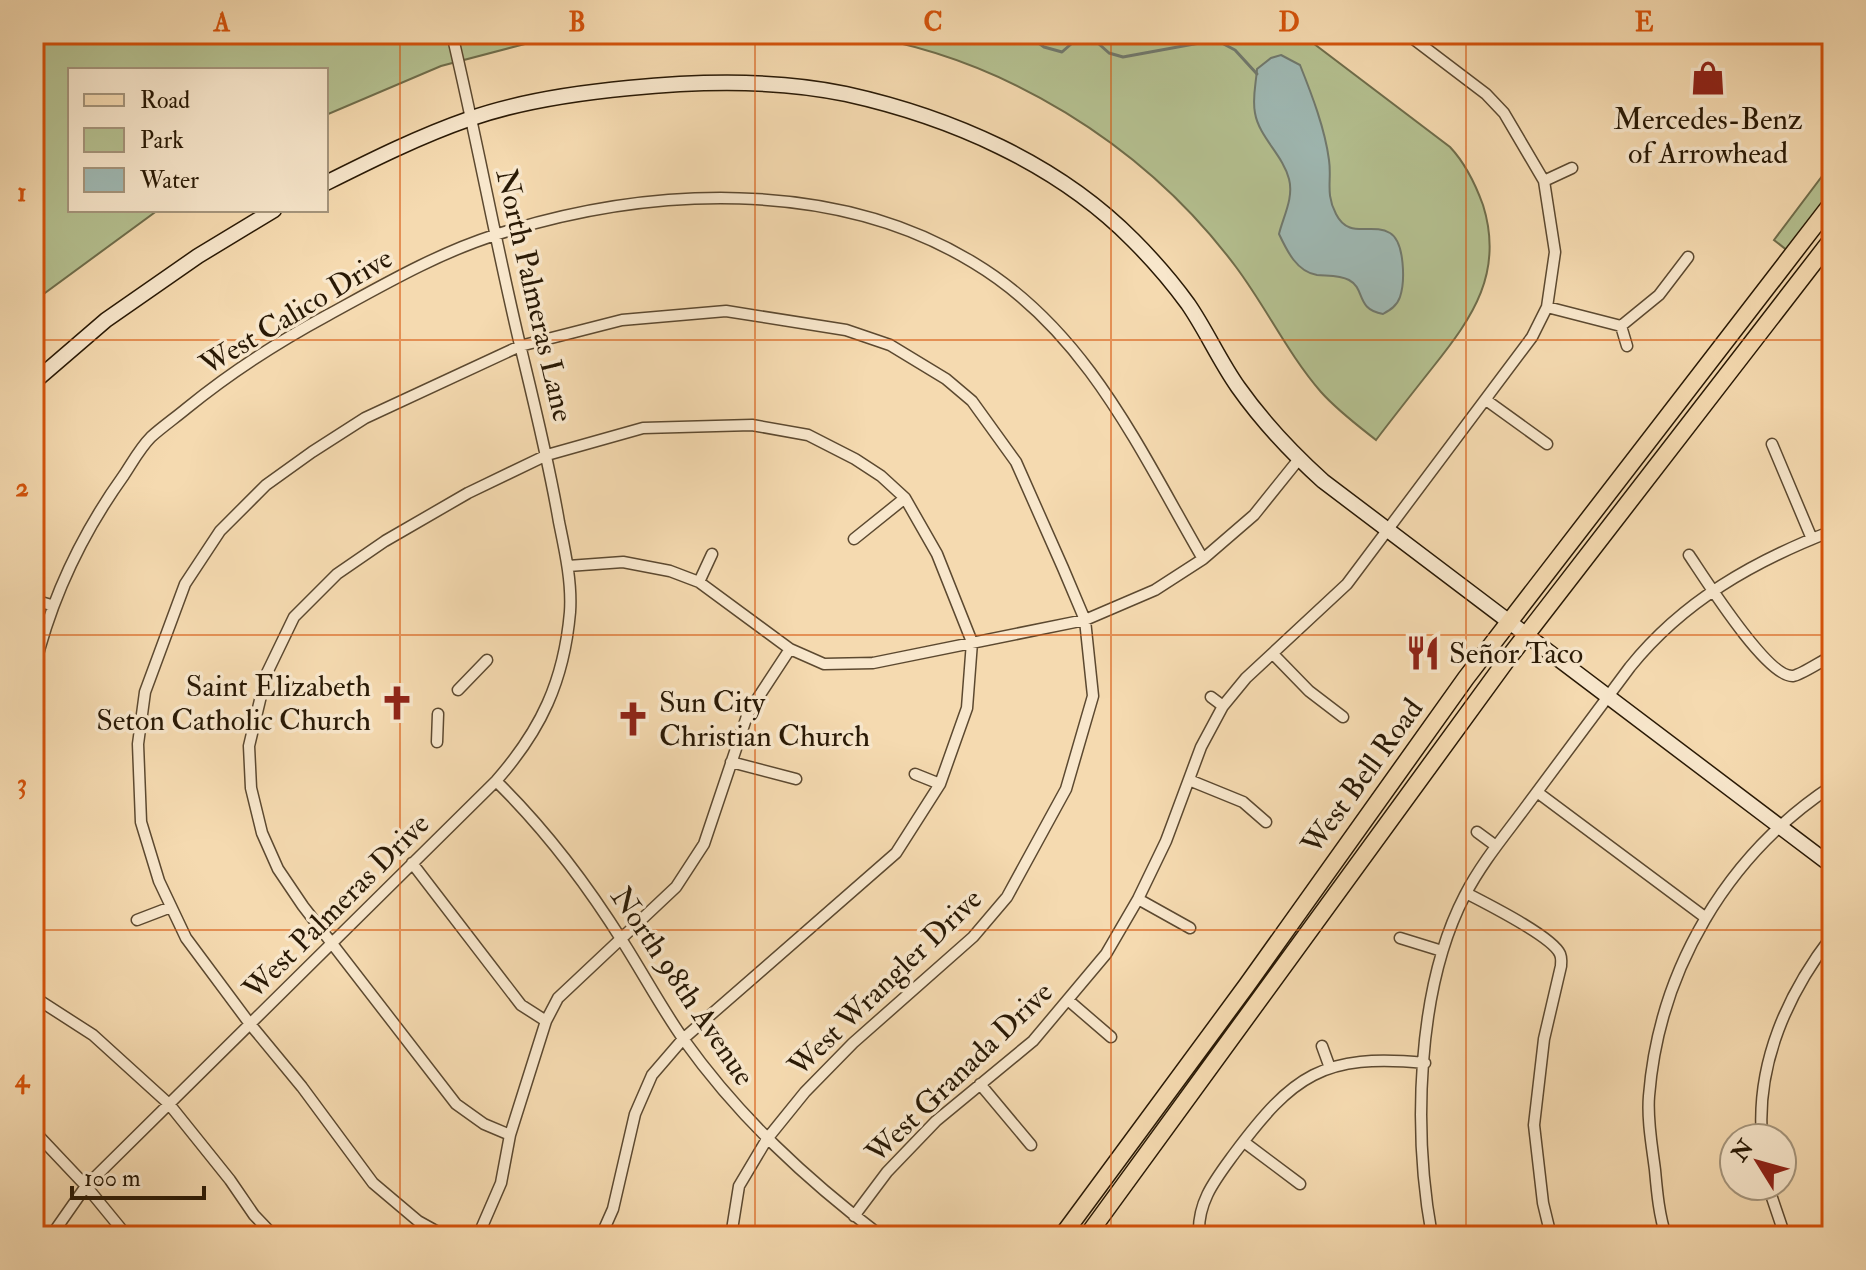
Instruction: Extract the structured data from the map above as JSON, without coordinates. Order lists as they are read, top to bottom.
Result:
{
  "streets": {
    "main road": ["West Bell Road"],
    "street": [
      "North Palmeras Lane",
      "West Calico Drive",
      "West Palmeras Drive",
      "West Wrangler Drive",
      "North 98th Avenue",
      "West Granada Drive"
    ]
  },
  "crossings": [
    ["North Palmeras Lane", "West Calico Drive"],
    ["North Palmeras Lane", "West Palmeras Drive"],
    ["North Palmeras Lane", "West Wrangler Drive"],
    ["West Palmeras Drive", "West Wrangler Drive"],
    ["West Palmeras Drive", "North 98th Avenue"],
    ["West Wrangler Drive", "North 98th Avenue"],
    ["North 98th Avenue", "West Granada Drive"]
  ],
  "places": {
    "shop": ["Mercedes-Benz of Arrowhead"],
    "restaurant": ["Señor Taco"],
    "church": ["Saint Elizabeth Seton Catholic Church", "Sun City Christian Church"]
  },
  "legend": ["Road", "Park", "Water"],
  "scale_bar": "100 m",
  "north": "top left",
  "grid": {
    "columns": [
      "A",
      "B",
      "C",
      "D",
      "E"
    ],
    "rows": [
      "1",
      "2",
      "3",
      "4"
    ]
  }
}
